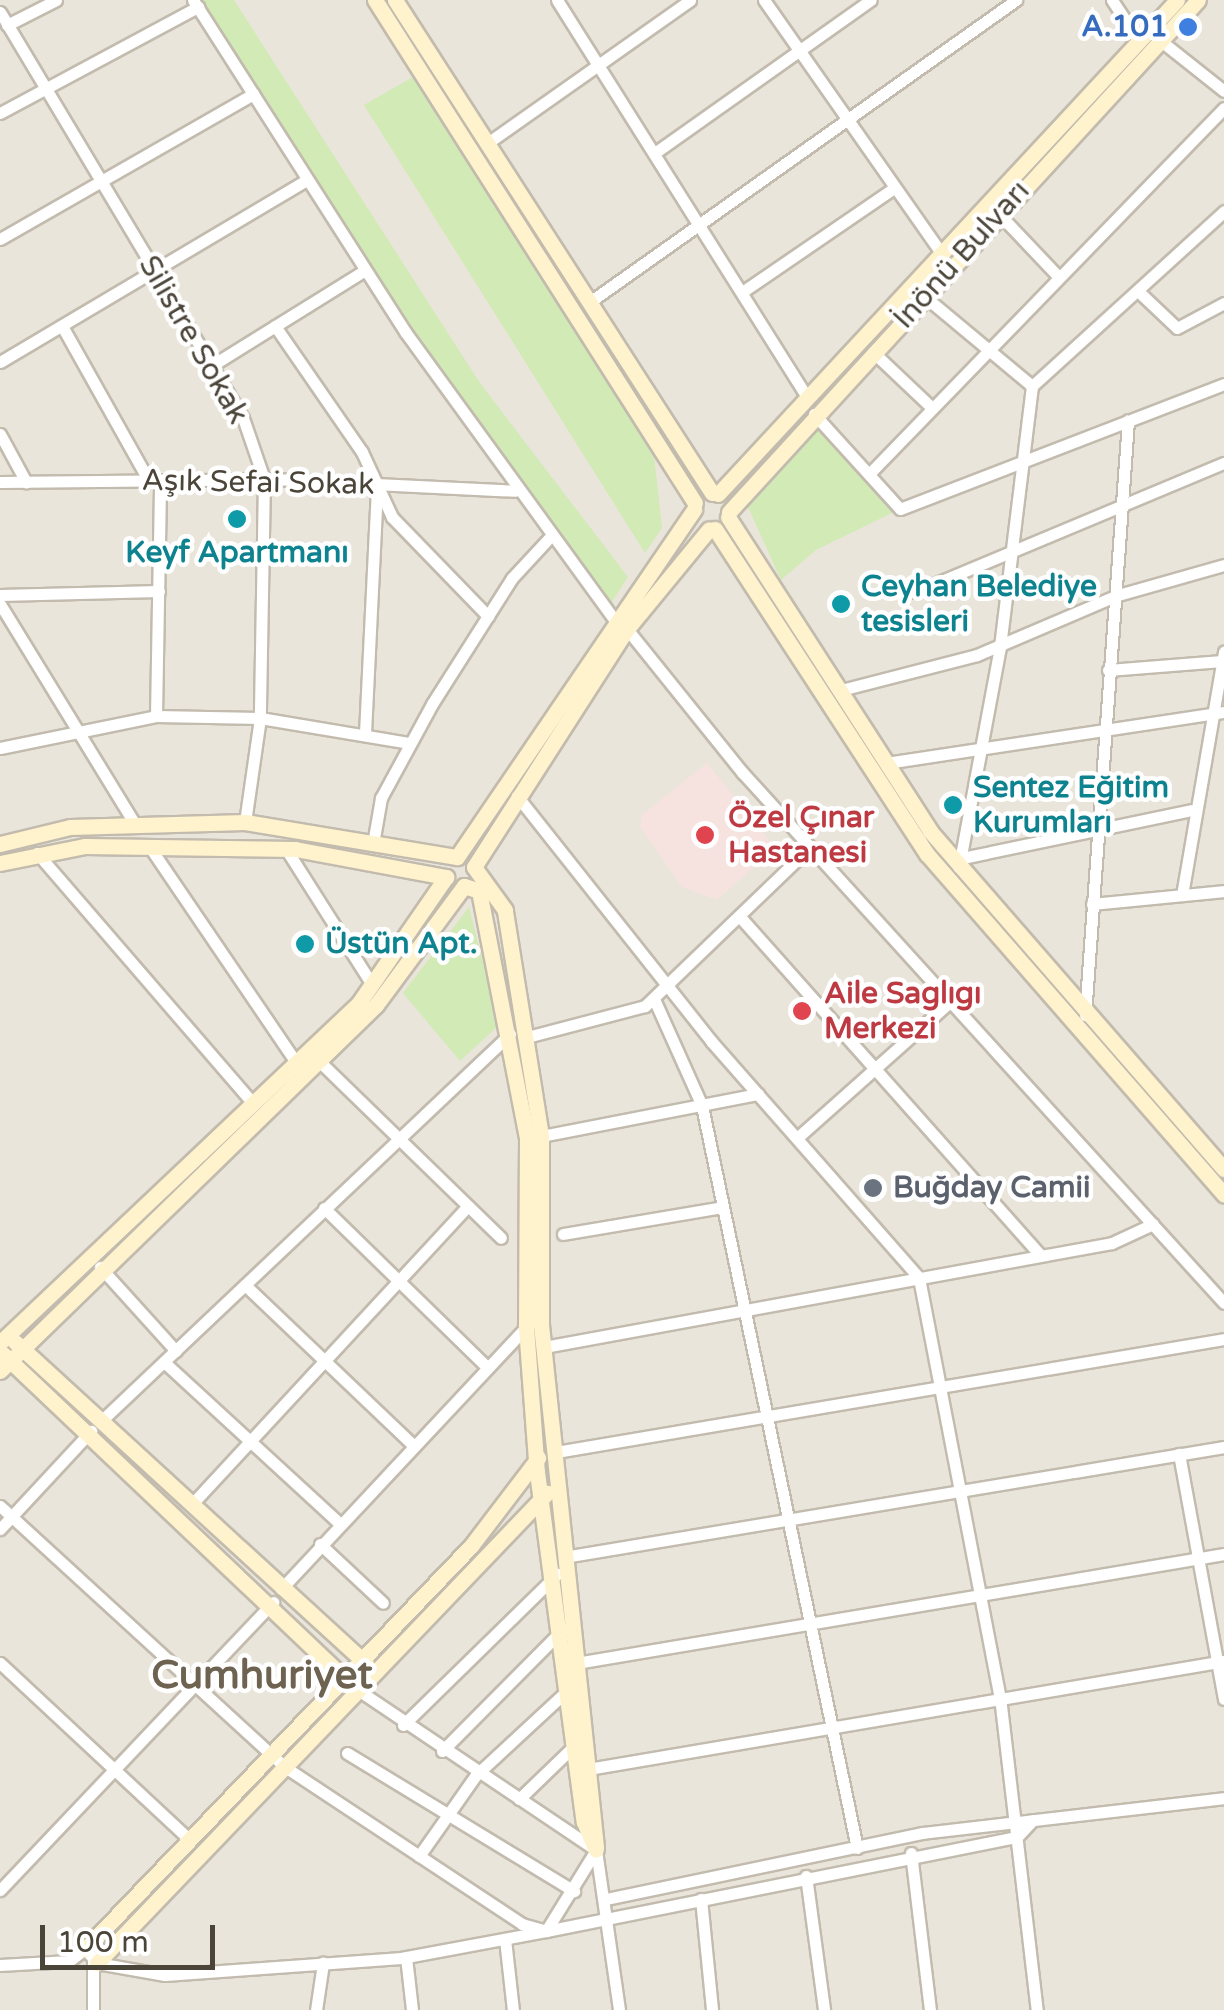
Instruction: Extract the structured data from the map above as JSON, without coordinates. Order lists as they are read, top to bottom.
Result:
{
  "streets": {
    "street": ["İnönü Bulvarı", "Silistre Sokak", "Aşık Sefai Sokak"]
  },
  "crossings": [
    ["Silistre Sokak", "Aşık Sefai Sokak"]
  ],
  "districts": ["Cumhuriyet"],
  "places": [
    "A.101",
    "Keyf Apartmanı",
    "Ceyhan Belediye tesisleri",
    "Sentez Eğitim Kurumları",
    "Özel Çınar Hastanesi",
    "Üstün Apt.",
    "Aile Saglıgı Merkezi",
    "Buğday Camii"
  ],
  "scale_bar": "100 m"
}
